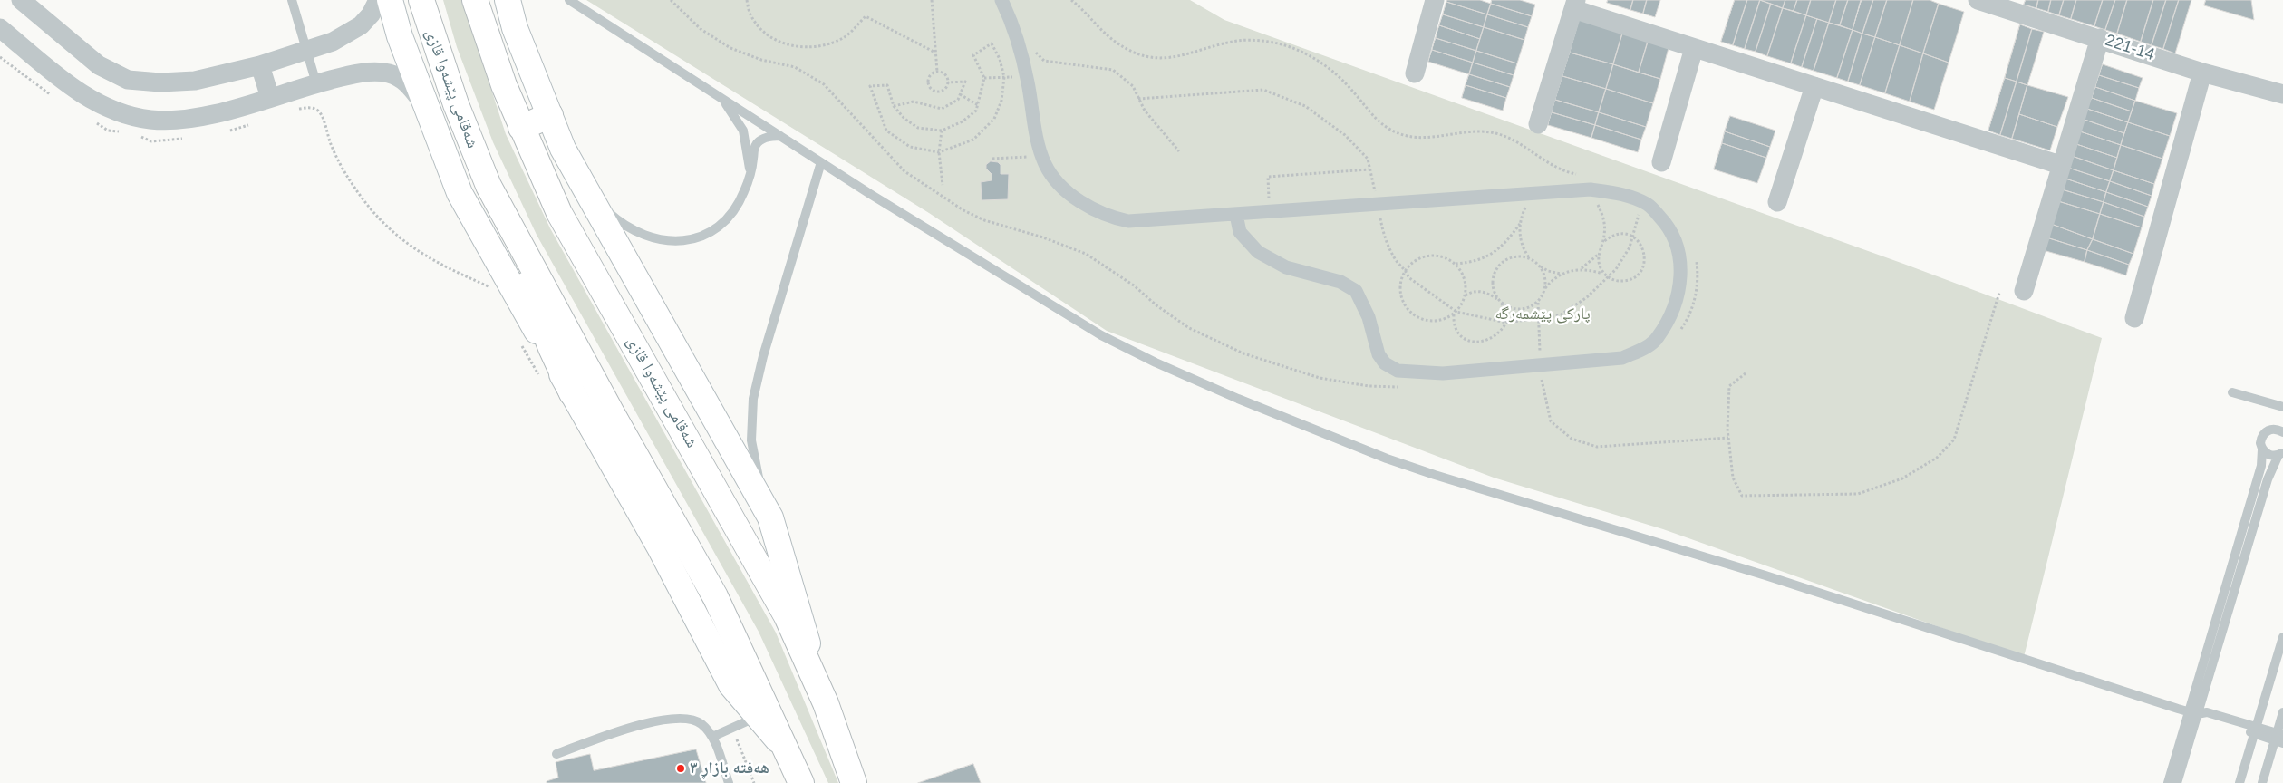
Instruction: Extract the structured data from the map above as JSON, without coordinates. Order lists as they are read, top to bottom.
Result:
{
  "streets": {
    "main road": ["شەقامی پێشەوا قازی"],
    "street": ["221-14"]
  },
  "parks": ["پارکی پێشمەرگە"],
  "places": ["هەفتە بازاڕ ٣"]
}
